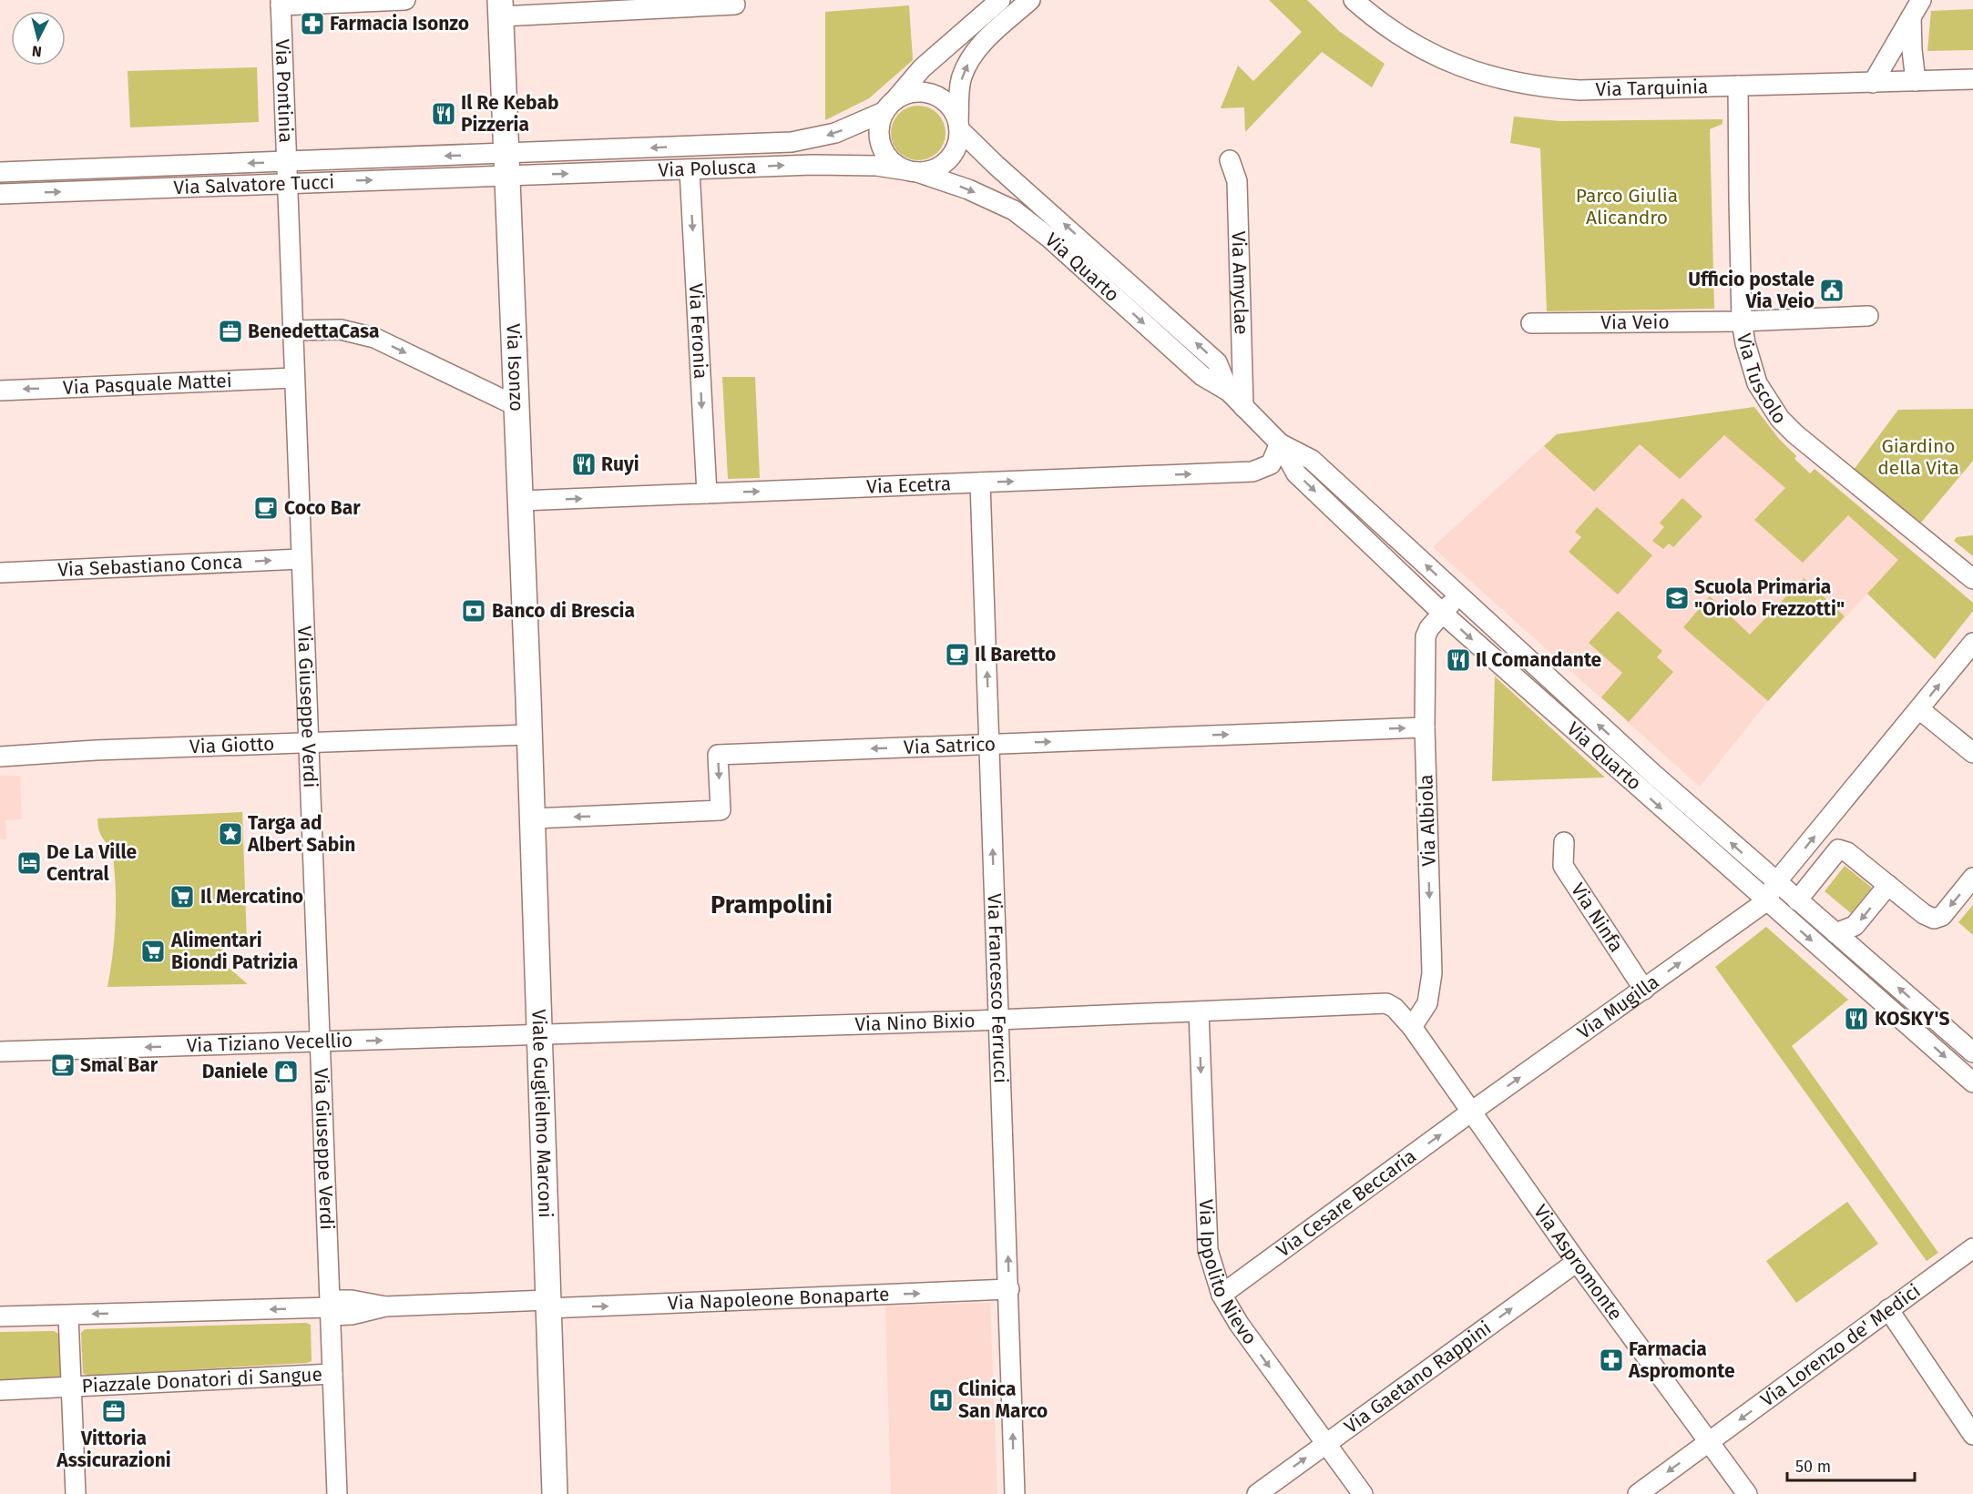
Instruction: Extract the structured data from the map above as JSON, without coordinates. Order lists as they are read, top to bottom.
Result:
{
  "streets": {
    "main road": ["Via Isonzo", "Viale Guglielmo Marconi"],
    "street": [
      "Via Tarquinia",
      "Via Pontinia",
      "Via Polusca",
      "Via Salvatore Tucci",
      "Via Quarto",
      "Via Amyclae",
      "Via Veio",
      "Via Feronia",
      "Via Tuscolo",
      "Via Pasquale Mattei",
      "Via Ecetra",
      "Via Sebastiano Conca",
      "Via Giuseppe Verdi",
      "Via Satrico",
      "Via Giotto",
      "Via Albiola",
      "Via Ninfa",
      "Via Francesco Ferrucci",
      "Via Mugilla",
      "Via Nino Bixio",
      "Via Tiziano Vecellio",
      "Via Cesare Beccaria",
      "Via Aspromonte",
      "Via Ippolito Nievo",
      "Via Napoleone Bonaparte",
      "Via Lorenzo de' Medici",
      "Via Gaetano Rappini",
      "Piazzale Donatori di Sangue"
    ]
  },
  "crossings": [
    ["Via Tarquinia", "Via Tuscolo"],
    ["Via Pontinia", "Via Salvatore Tucci"],
    ["Via Pontinia", "Via Giuseppe Verdi"],
    ["Via Polusca", "Via Salvatore Tucci"],
    ["Via Polusca", "Via Quarto"],
    ["Via Polusca", "Via Feronia"],
    ["Via Polusca", "Via Isonzo"],
    ["Via Salvatore Tucci", "Via Isonzo"],
    ["Via Salvatore Tucci", "Via Giuseppe Verdi"],
    ["Via Quarto", "Via Amyclae"],
    ["Via Quarto", "Via Ecetra"],
    ["Via Quarto", "Via Albiola"],
    ["Via Quarto", "Via Mugilla"],
    ["Via Veio", "Via Tuscolo"],
    ["Via Feronia", "Via Ecetra"],
    ["Via Isonzo", "Via Ecetra"],
    ["Via Isonzo", "Via Giotto"],
    ["Via Isonzo", "Viale Guglielmo Marconi"],
    ["Via Pasquale Mattei", "Via Giuseppe Verdi"],
    ["Via Ecetra", "Via Francesco Ferrucci"],
    ["Via Sebastiano Conca", "Via Giuseppe Verdi"],
    ["Via Giuseppe Verdi", "Via Giotto"],
    ["Via Giuseppe Verdi", "Via Tiziano Vecellio"],
    ["Via Giuseppe Verdi", "Via Napoleone Bonaparte"],
    ["Via Giuseppe Verdi", "Piazzale Donatori di Sangue"],
    ["Via Satrico", "Via Albiola"],
    ["Via Satrico", "Via Francesco Ferrucci"],
    ["Via Satrico", "Viale Guglielmo Marconi"],
    ["Via Giotto", "Viale Guglielmo Marconi"],
    ["Via Albiola", "Via Nino Bixio"],
    ["Via Albiola", "Via Aspromonte"],
    ["Via Ninfa", "Via Mugilla"],
    ["Via Francesco Ferrucci", "Via Nino Bixio"],
    ["Via Francesco Ferrucci", "Via Napoleone Bonaparte"],
    ["Via Mugilla", "Via Cesare Beccaria"],
    ["Via Mugilla", "Via Aspromonte"],
    ["Via Nino Bixio", "Via Tiziano Vecellio"],
    ["Via Nino Bixio", "Viale Guglielmo Marconi"],
    ["Via Nino Bixio", "Via Aspromonte"],
    ["Via Nino Bixio", "Via Ippolito Nievo"],
    ["Via Tiziano Vecellio", "Viale Guglielmo Marconi"],
    ["Viale Guglielmo Marconi", "Via Napoleone Bonaparte"],
    ["Via Cesare Beccaria", "Via Aspromonte"],
    ["Via Cesare Beccaria", "Via Ippolito Nievo"],
    ["Via Aspromonte", "Via Lorenzo de' Medici"],
    ["Via Aspromonte", "Via Gaetano Rappini"],
    ["Via Ippolito Nievo", "Via Gaetano Rappini"]
  ],
  "one_way": [
    "Via Feronia",
    "Via Pasquale Mattei",
    "Via Ecetra",
    "Via Sebastiano Conca",
    "Via Albiola",
    "Via Francesco Ferrucci",
    "Via Mugilla",
    "Via Cesare Beccaria",
    "Via Ippolito Nievo",
    "Via Napoleone Bonaparte",
    "Via Lorenzo de' Medici",
    "Via Gaetano Rappini"
  ],
  "districts": ["Prampolini"],
  "parks": ["Parco Giulia Alicandro", "Giardino della Vita"],
  "places": {
    "pharmacy": ["Farmacia Isonzo", "Farmacia Aspromonte"],
    "restaurant": [
      "Il Re Kebab Pizzeria",
      "Ruyi",
      "Il Comandante",
      "KOSKY'S"
    ],
    "public building": ["Ufficio postale Via Veio"],
    "office": ["BenedettaCasa", "Vittoria Assicurazioni"],
    "cafe": ["Coco Bar", "Il Baretto", "Smal Bar"],
    "school or university": ["Scuola Primaria \"Oriolo Frezzotti\""],
    "bank": ["Banco di Brescia"],
    "place": ["Targa ad Albert Sabin"],
    "hotel": ["De La Ville Central"],
    "supermarket": ["Il Mercatino", "Alimentari Biondi Patrizia"],
    "shop": ["Daniele"],
    "hospital": ["Clinica San Marco"]
  },
  "scale_bar": "50 m",
  "north": "bottom"
}
